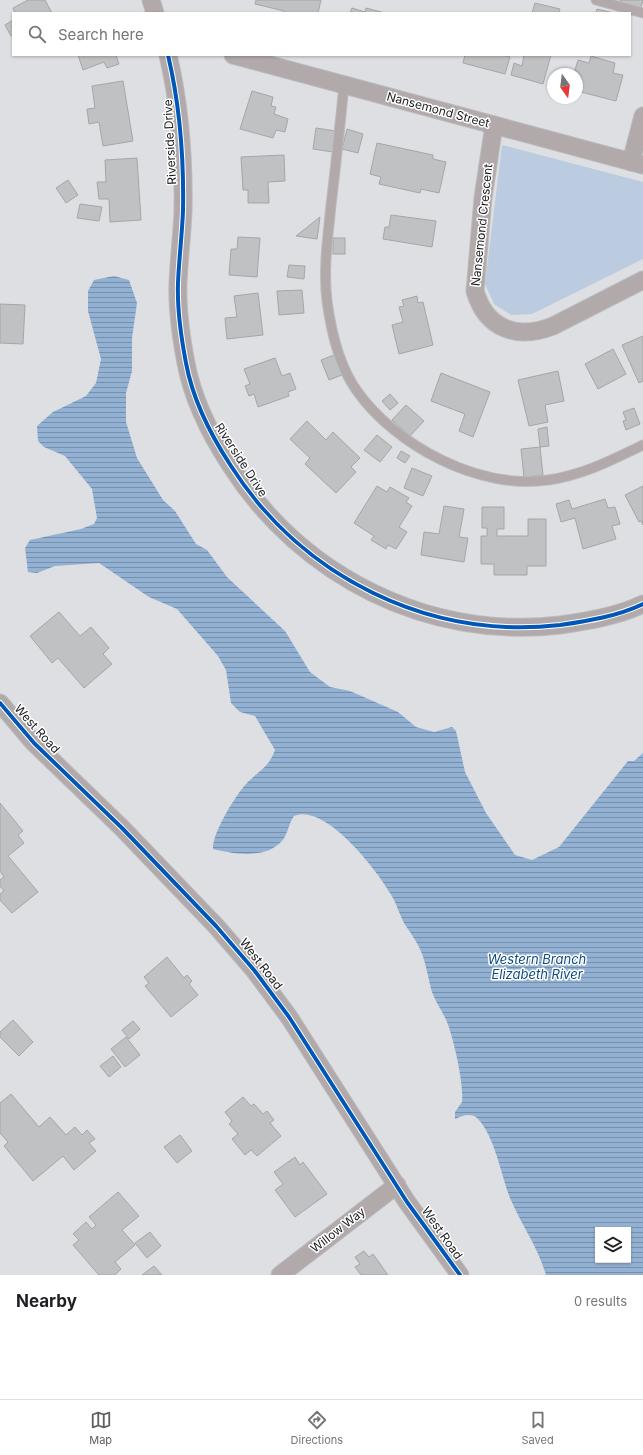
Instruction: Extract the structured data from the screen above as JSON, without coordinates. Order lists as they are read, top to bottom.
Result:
{
  "streets": {
    "street": [
      "Nansemond Street",
      "Riverside Drive",
      "Nansemond Crescent",
      "West Road",
      "Willow Way"
    ]
  },
  "crossings": [
    ["Nansemond Street", "Nansemond Crescent"],
    ["West Road", "Willow Way"]
  ],
  "water": ["Western Branch Elizabeth River"],
  "north": "bottom",
  "page": {
    "search": "Search here",
    "heading": ["Nearby", "0 results"],
    "nav": ["Map", "Directions", "Saved"]
  }
}
